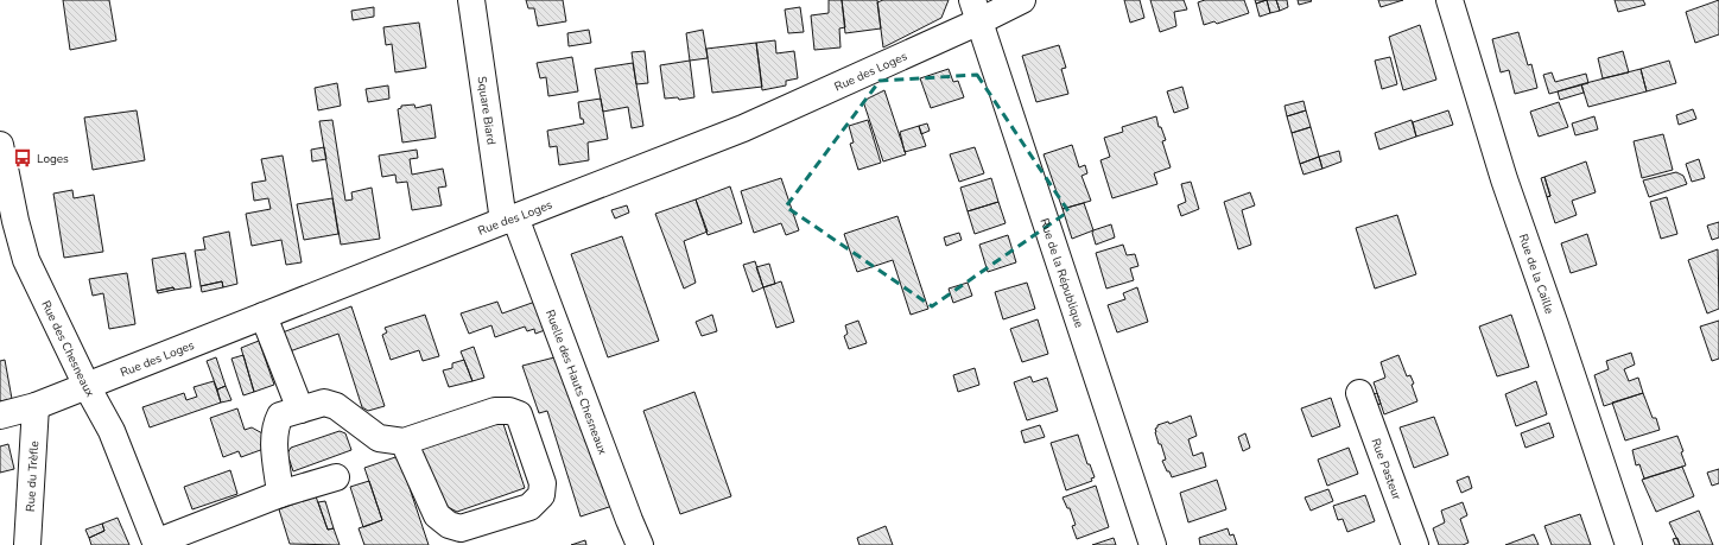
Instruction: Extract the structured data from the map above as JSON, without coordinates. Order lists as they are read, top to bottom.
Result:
{
  "streets": {
    "street": [
      "Rue des Loges",
      "Square Biard",
      "Rue de la République",
      "Rue de la Caille",
      "Rue des Chesneaux",
      "Ruelle des Hauts Chesneaux",
      "Rue Pasteur",
      "Rue du Trèfle"
    ]
  },
  "crossings": [
    ["Rue des Loges", "Square Biard"],
    ["Rue des Loges", "Rue de la République"],
    ["Rue des Loges", "Rue des Chesneaux"],
    ["Rue des Loges", "Ruelle des Hauts Chesneaux"],
    ["Rue des Loges", "Rue du Trèfle"],
    ["Square Biard", "Ruelle des Hauts Chesneaux"]
  ],
  "places": {
    "bus stop": ["Loges"]
  }
}
